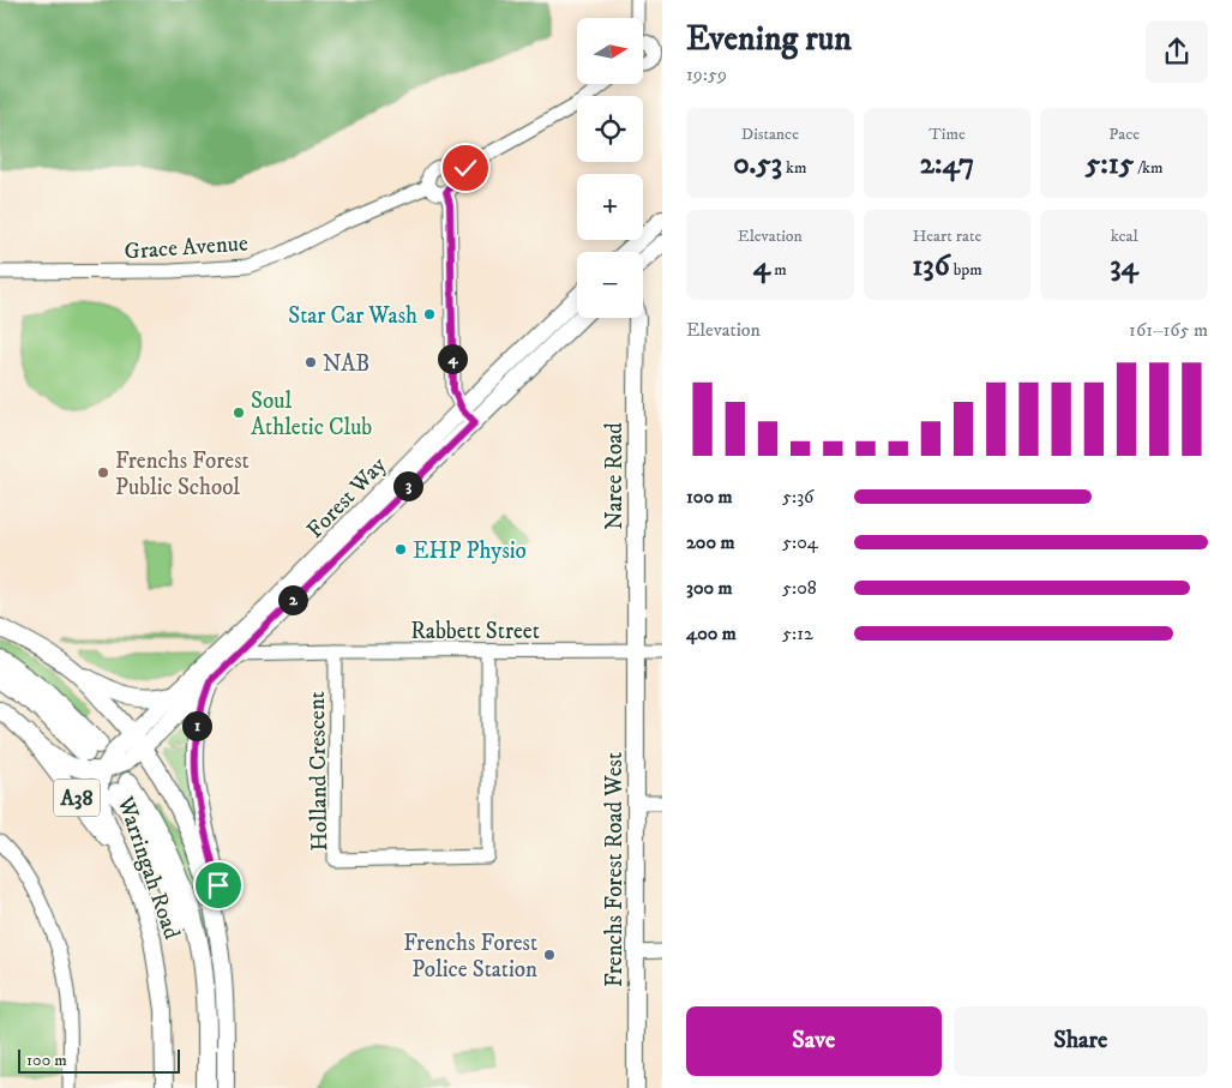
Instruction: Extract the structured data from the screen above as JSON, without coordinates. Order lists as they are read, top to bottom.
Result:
{
  "streets": {
    "highway": ["A38", "Warringah Road"],
    "main road": ["Naree Road", "Forest Way", "Frenchs Forest Road West"],
    "street": ["Grace Avenue", "Rabbett Street", "Holland Crescent"]
  },
  "crossings": [
    ["Naree Road", "Rabbett Street"],
    ["Naree Road", "Frenchs Forest Road West"],
    ["Forest Way", "Rabbett Street"],
    ["Forest Way", "Warringah Road"],
    ["Rabbett Street", "Holland Crescent"],
    ["Rabbett Street", "Frenchs Forest Road West"],
    ["A38", "Warringah Road"]
  ],
  "places": [
    "Star Car Wash",
    "NAB",
    "Soul Athletic Club",
    "Frenchs Forest Public School",
    "EHP Physio",
    "Frenchs Forest Police Station"
  ],
  "scale_bar": "100 m",
  "north": "right",
  "page": {
    "heading": ["Evening run", "19:59"],
    "map_buttons": ["+", "−"],
    "stats": [
      ["Distance", "0.53 km"],
      ["Time", "2:47"],
      ["Pace", "5:15 /km"],
      ["Elevation", "4 m"],
      ["Heart rate", "136 bpm"],
      ["kcal", "34"]
    ],
    "chart": ["Elevation", "161–165 m"],
    "pins": [
      "4",
      "3",
      "2",
      "1"
    ],
    "list": [
      {
        "name": "100 m",
        "note": "5:36"
      },
      {
        "name": "200 m",
        "note": "5:04"
      },
      {
        "name": "300 m",
        "note": "5:08"
      },
      {
        "name": "400 m",
        "note": "5:12"
      }
    ],
    "buttons": ["Save", "Share"],
    "scale": "100 m"
  }
}
